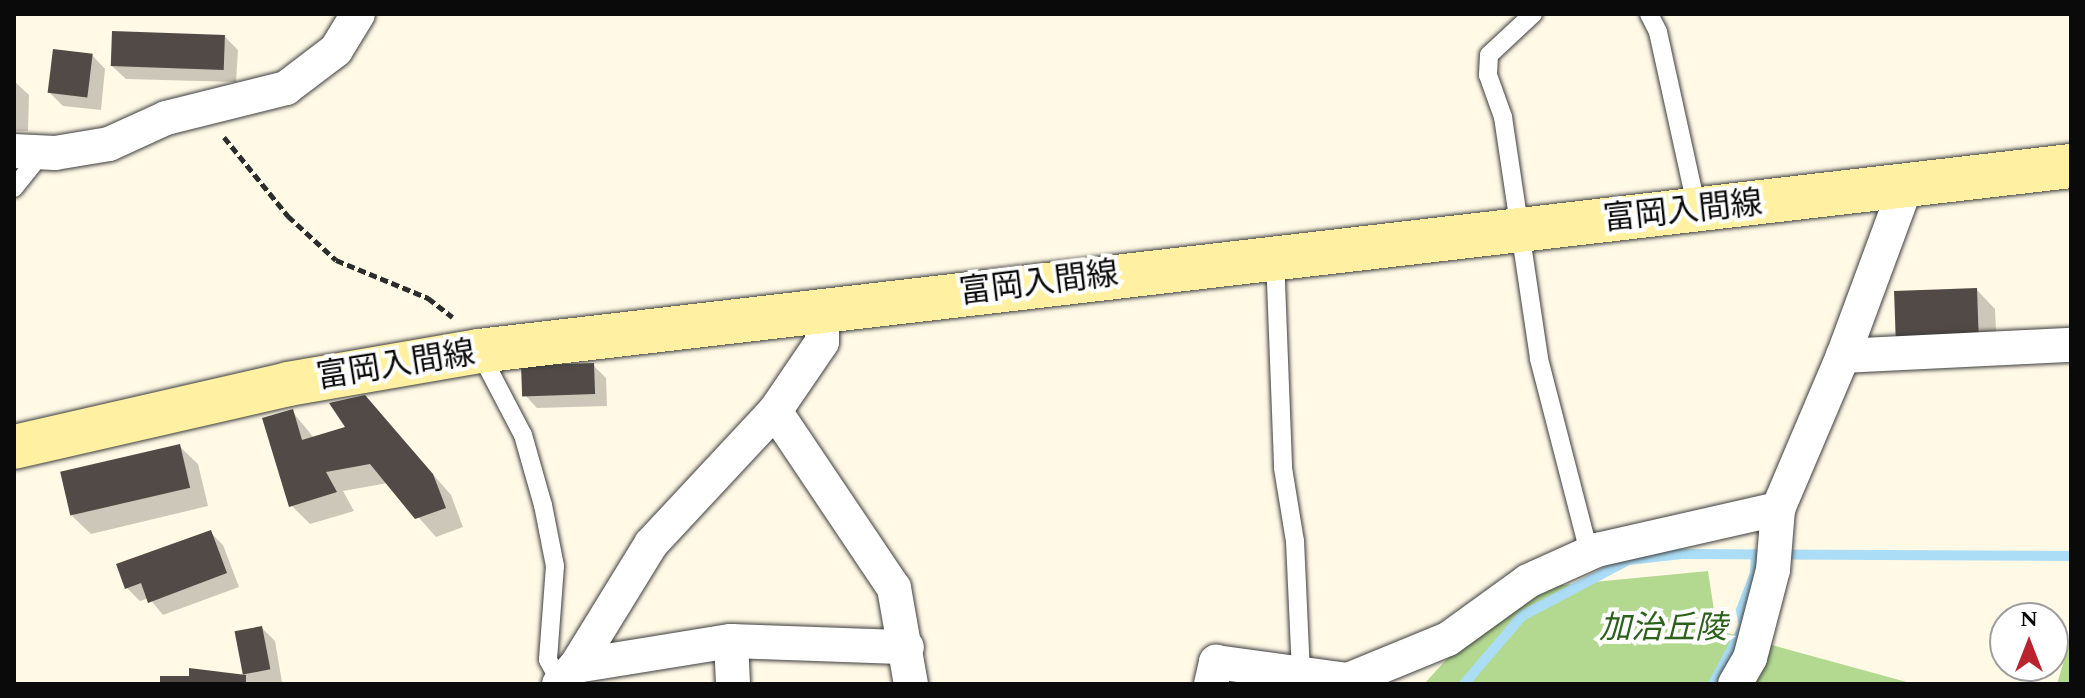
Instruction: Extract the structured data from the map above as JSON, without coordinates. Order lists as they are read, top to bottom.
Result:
{
  "streets": {
    "main road": ["富岡入間線"]
  },
  "parks": ["加治丘陵"],
  "north": "top"
}
